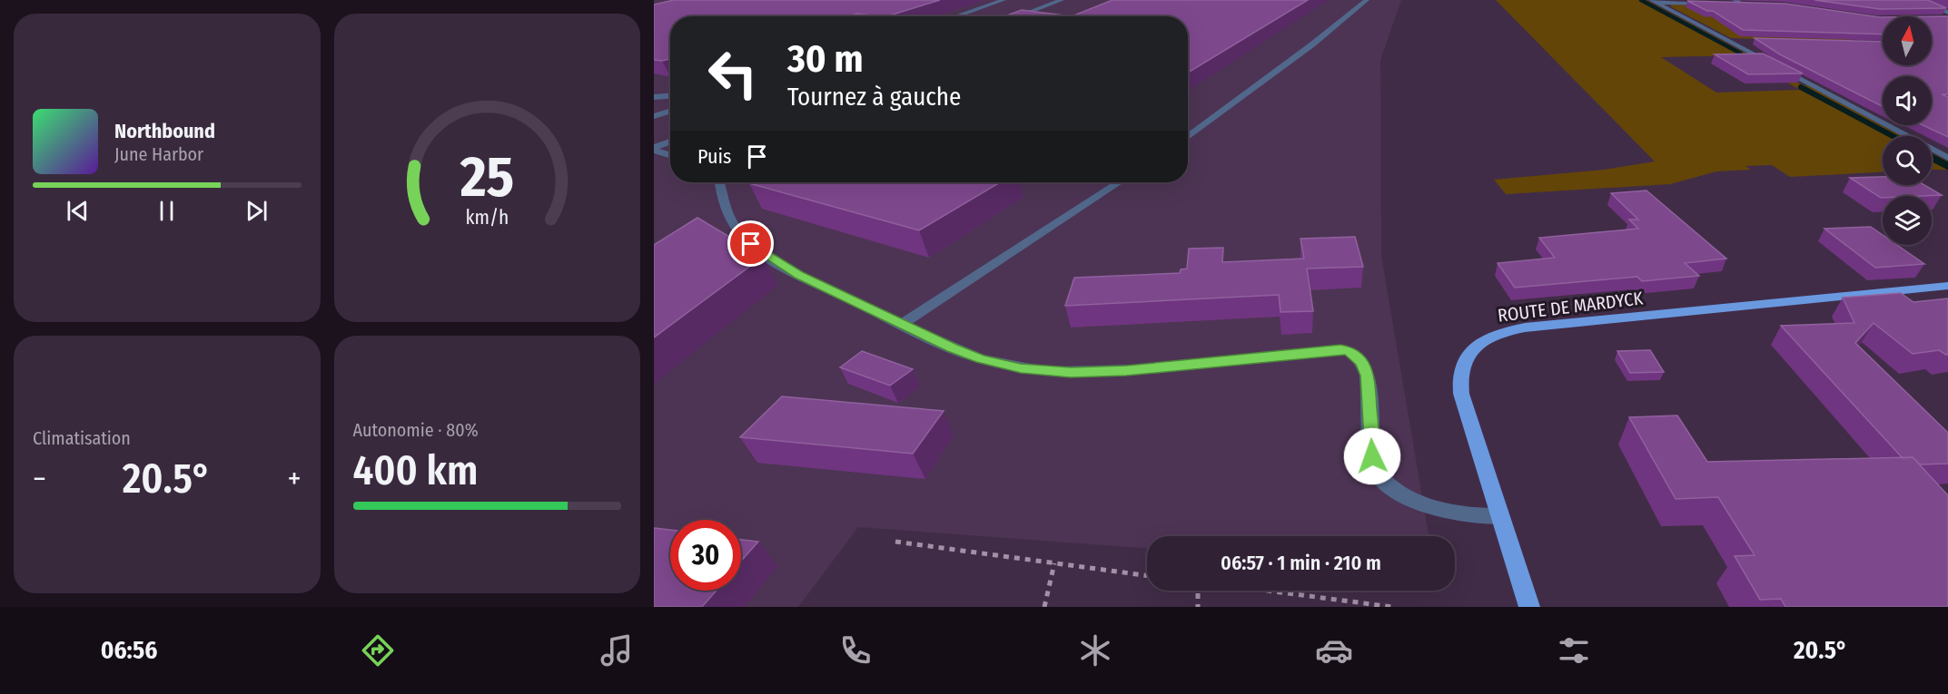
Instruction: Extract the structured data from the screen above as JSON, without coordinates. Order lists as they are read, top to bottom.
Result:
{
  "streets": {
    "main road": ["ROUTE DE MARDYCK"]
  },
  "north": "top",
  "page": {
    "turn": ["30 m", "Tournez à gauche"],
    "song": ["Northbound", "June Harbor"],
    "then": "Puis",
    "tile": [
      "Climatisation",
      ["Autonomie · 80%", "400 km"]
    ],
    "heat": ["−", "20.5°", "+"],
    "limit": "30",
    "trip": "06:57 · 1 min · 210 m",
    "tabs": ["06:56", "20.5°"],
    "gauge": ["25", "km/h"]
  }
}
